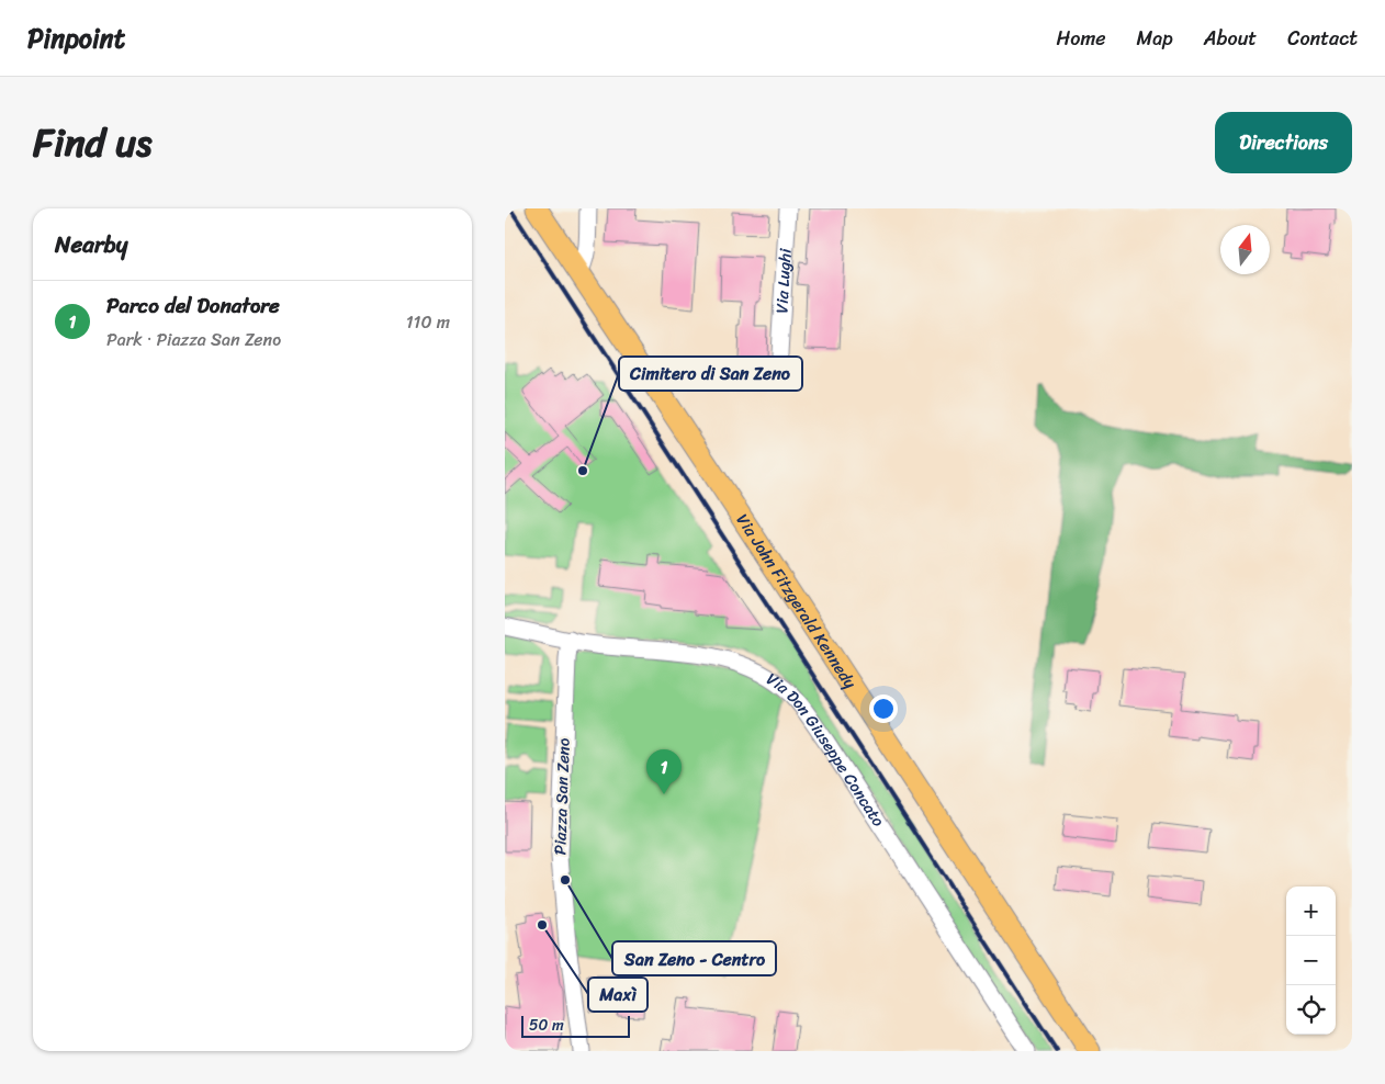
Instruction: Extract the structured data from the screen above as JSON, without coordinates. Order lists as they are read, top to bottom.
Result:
{
  "streets": {
    "main road": ["Via John Fitzgerald Kennedy"],
    "street": ["Via Lughi", "Via Don Giuseppe Concato", "Piazza San Zeno"]
  },
  "crossings": [
    ["Via Don Giuseppe Concato", "Piazza San Zeno"]
  ],
  "places": ["Cimitero di San Zeno", "San Zeno - Centro", "Maxì"],
  "scale_bar": "50 m",
  "north": "top",
  "page": {
    "header": "Pinpoint",
    "nav": [
      "Home",
      "Map",
      "About",
      "Contact"
    ],
    "title": "Find us",
    "buttons": "Directions",
    "heading": "Nearby",
    "list": [
      {
        "mark": "1",
        "name": "Parco del Donatore",
        "note": "Park · Piazza San Zeno",
        "value": "110 m"
      }
    ],
    "pins": "1",
    "map_buttons": ["+", "−"],
    "scale": "50 m"
  }
}
